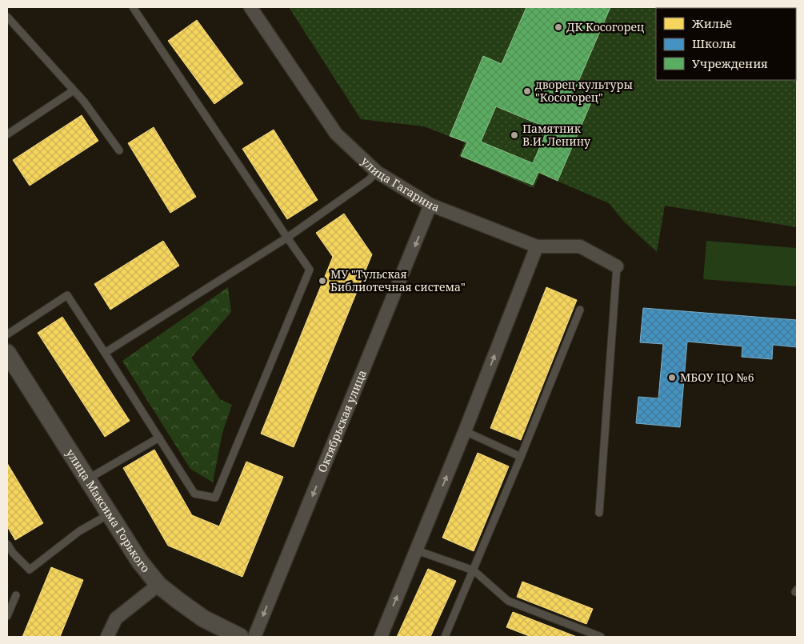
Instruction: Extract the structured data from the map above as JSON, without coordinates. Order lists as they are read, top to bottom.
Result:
{
  "streets": {
    "street": ["улица Гагарина", "Октябрьская улица", "улица Максима Горького"]
  },
  "crossings": [
    ["улица Гагарина", "Октябрьская улица"]
  ],
  "places": [
    "ДК Косогорец",
    "дворец культуры \"Косогорец\"",
    "Памятник В.И. Ленину",
    "МУ \"Тульская Библиотечная система\"",
    "МБОУ ЦО №6"
  ],
  "legend": ["Жильё", "Школы", "Учреждения"]
}
